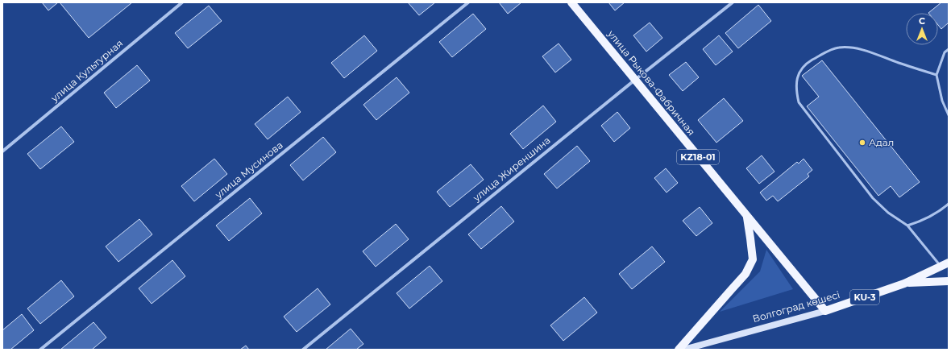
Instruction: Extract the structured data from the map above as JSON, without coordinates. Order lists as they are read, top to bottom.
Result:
{
  "streets": {
    "main road": [
      "улица Рыкова-Фабричная",
      "KZ18-01",
      "KU-3",
      "Волгоград көшесі"
    ],
    "street": ["улица Культурная", "улица Жиреншина", "улица Мусинова"]
  },
  "crossings": [
    ["улица Рыкова-Фабричная", "улица Жиреншина"],
    ["улица Рыкова-Фабричная", "Волгоград көшесі"]
  ],
  "places": ["Адал"],
  "north": "top"
}
